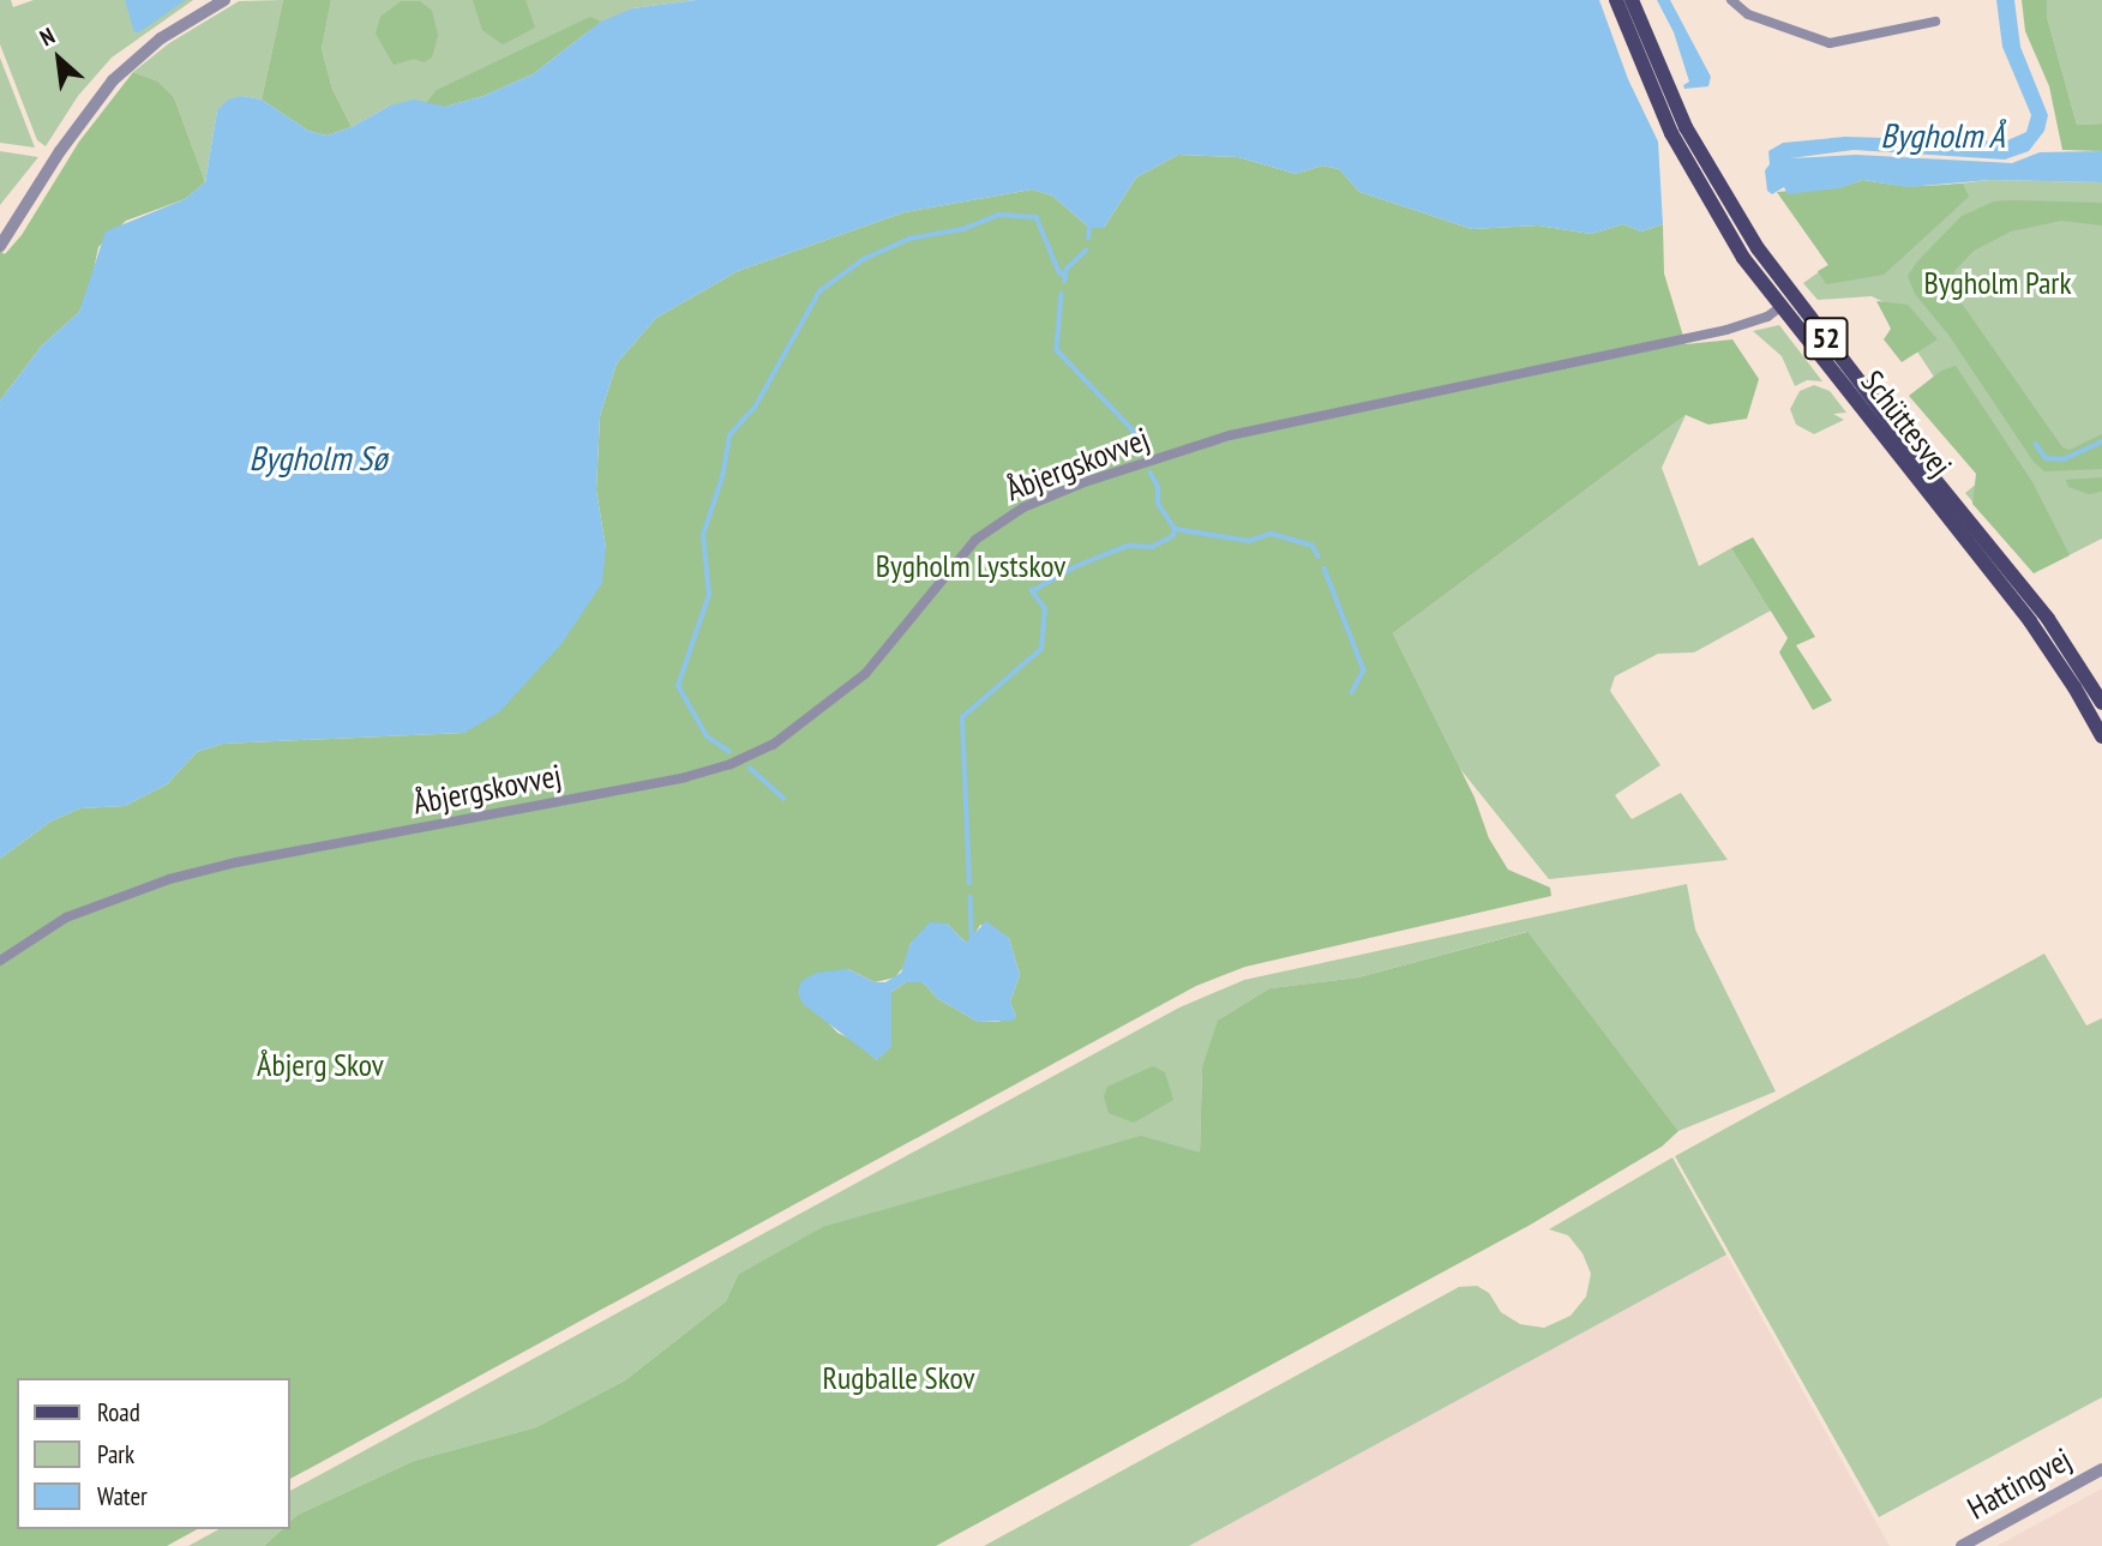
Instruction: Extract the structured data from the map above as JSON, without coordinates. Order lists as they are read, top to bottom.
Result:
{
  "streets": {
    "main road": ["52", "Schüttesvej"],
    "street": ["Åbjergskovvej", "Hattingvej"]
  },
  "crossings": [
    ["Schüttesvej", "Åbjergskovvej"]
  ],
  "water": ["Bygholm Å", "Bygholm Sø"],
  "parks": [
    "Bygholm Park",
    "Bygholm Lystskov",
    "Åbjerg Skov",
    "Rugballe Skov"
  ],
  "legend": ["Road", "Park", "Water"],
  "north": "top left"
}
